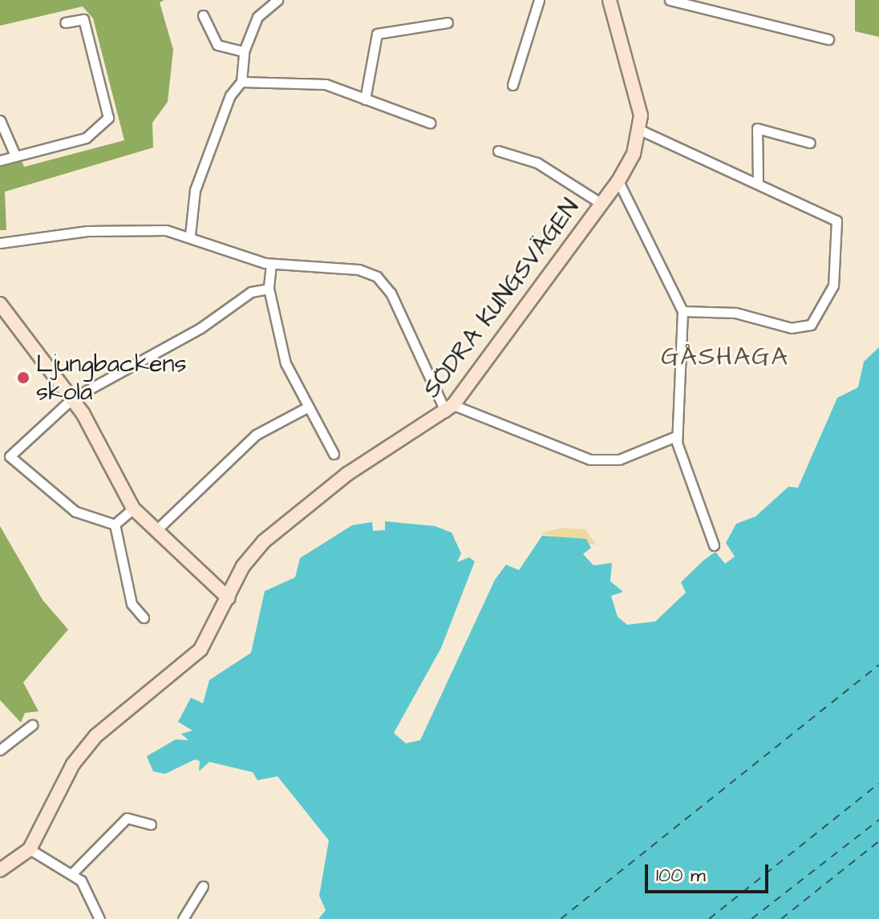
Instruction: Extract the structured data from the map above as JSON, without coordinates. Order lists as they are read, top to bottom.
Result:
{
  "streets": {
    "street": ["SÖDRA KUNGSVÄGEN"]
  },
  "districts": ["GÅSHAGA"],
  "places": ["Ljungbackens skola"],
  "scale_bar": "100 m"
}
